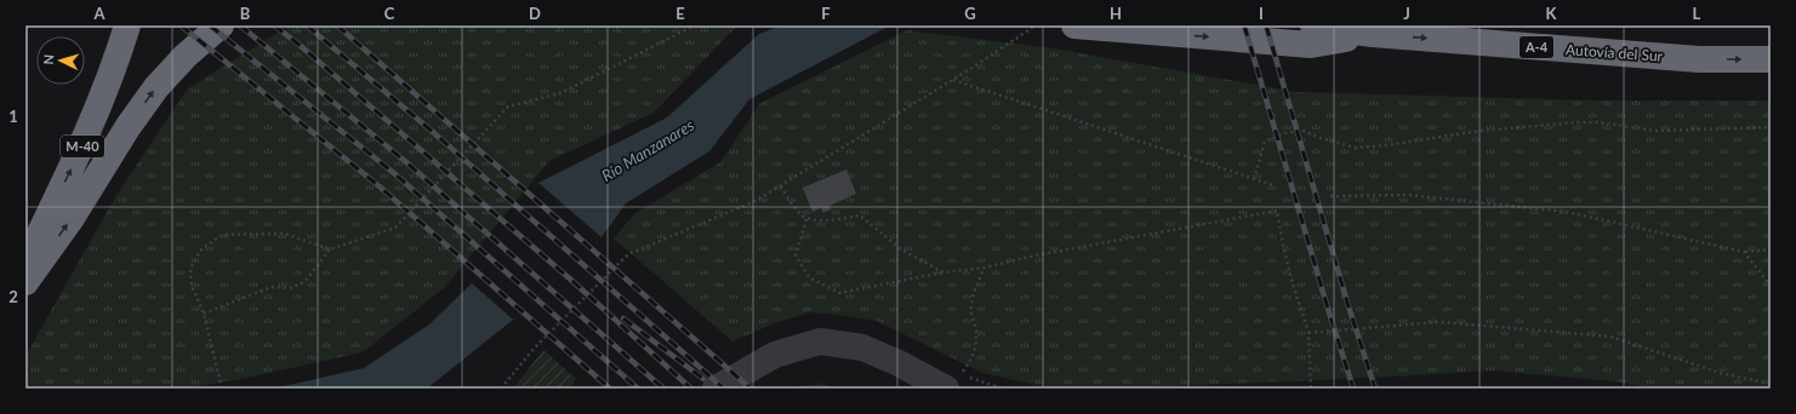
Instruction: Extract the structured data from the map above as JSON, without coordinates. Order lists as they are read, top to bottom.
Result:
{
  "streets": {
    "highway": ["A-4", "Autovía del Sur", "M-40"]
  },
  "one_way": ["Autovía del Sur"],
  "water": ["Río Manzanares"],
  "north": "left",
  "grid": {
    "columns": [
      "A",
      "B",
      "C",
      "D",
      "E",
      "F",
      "G",
      "H",
      "I",
      "J",
      "K",
      "L"
    ],
    "rows": ["1", "2"]
  }
}
